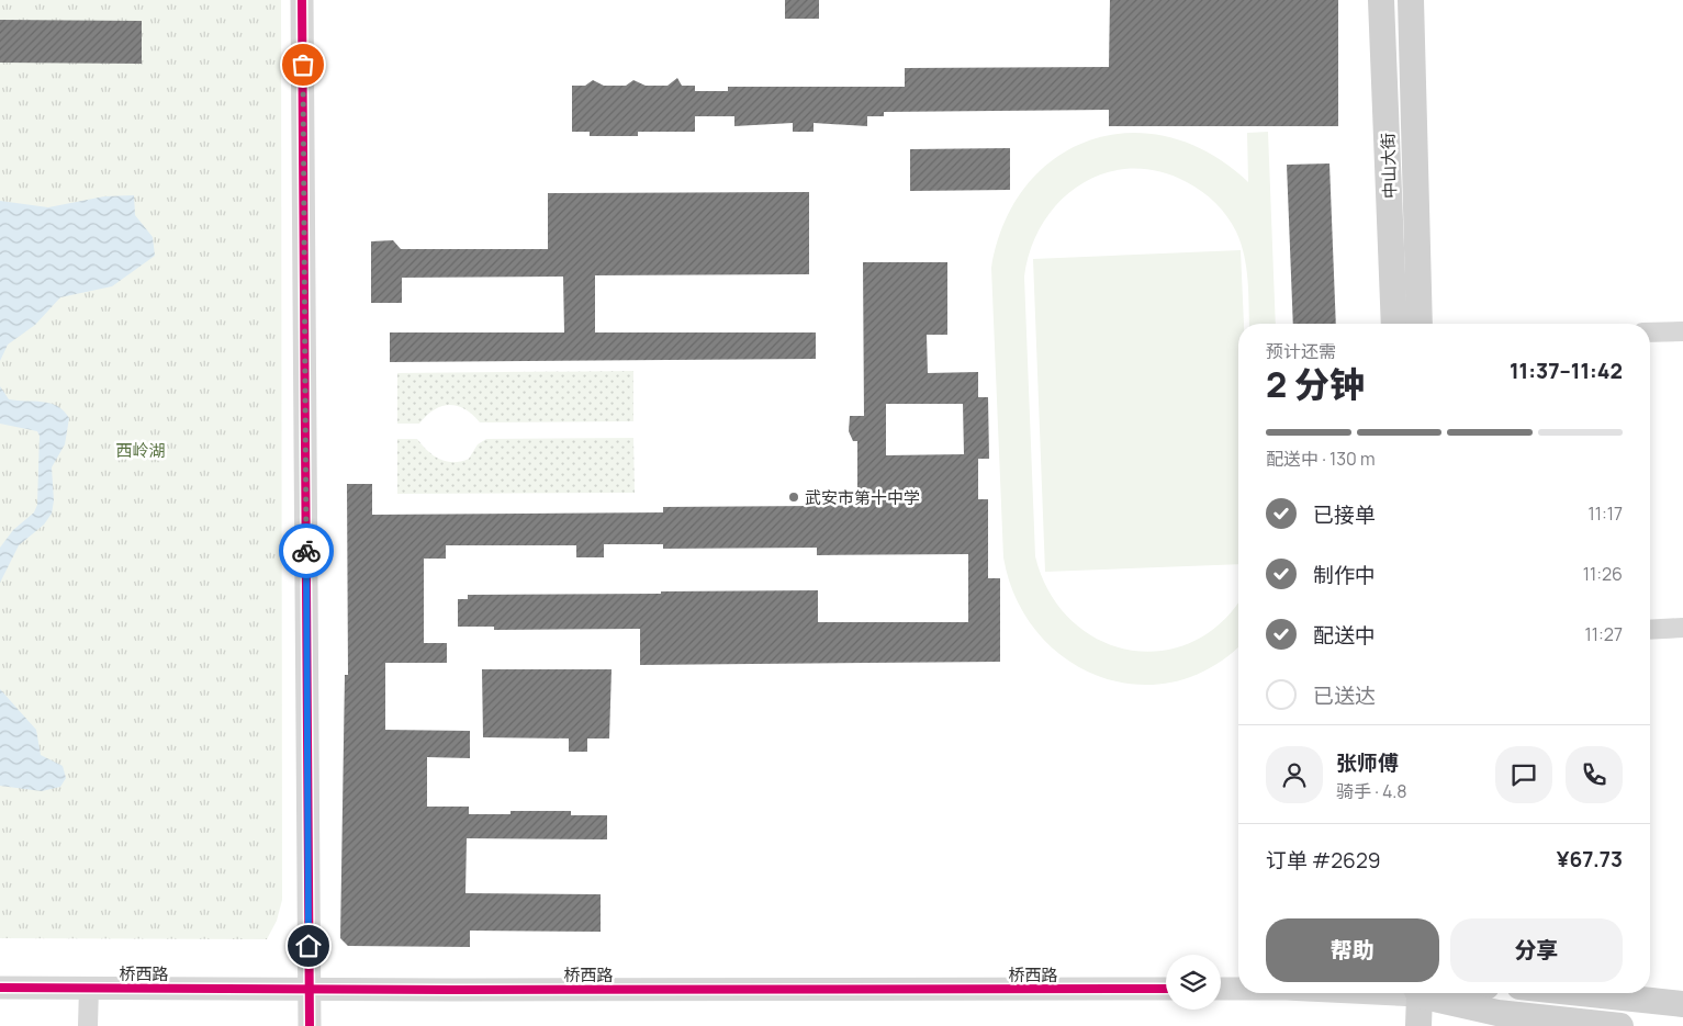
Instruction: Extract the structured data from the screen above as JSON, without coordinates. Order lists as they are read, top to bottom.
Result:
{
  "streets": {
    "main road": ["中山大街"],
    "street": ["桥西路"]
  },
  "parks": ["西岭湖"],
  "places": ["武安市第十中学"],
  "page": {
    "heading": ["2 分钟", "预计还需", "11:37–11:42"],
    "panel": [
      "张师傅",
      "骑手 · 4.8",
      "订单 #2629",
      "¥67.73"
    ],
    "bar": "配送中 · 130 m",
    "list": [
      ["已接单", "11:17"],
      ["制作中", "11:26"],
      ["配送中", "11:27"],
      "已送达"
    ],
    "buttons": ["帮助", "分享"]
  }
}
